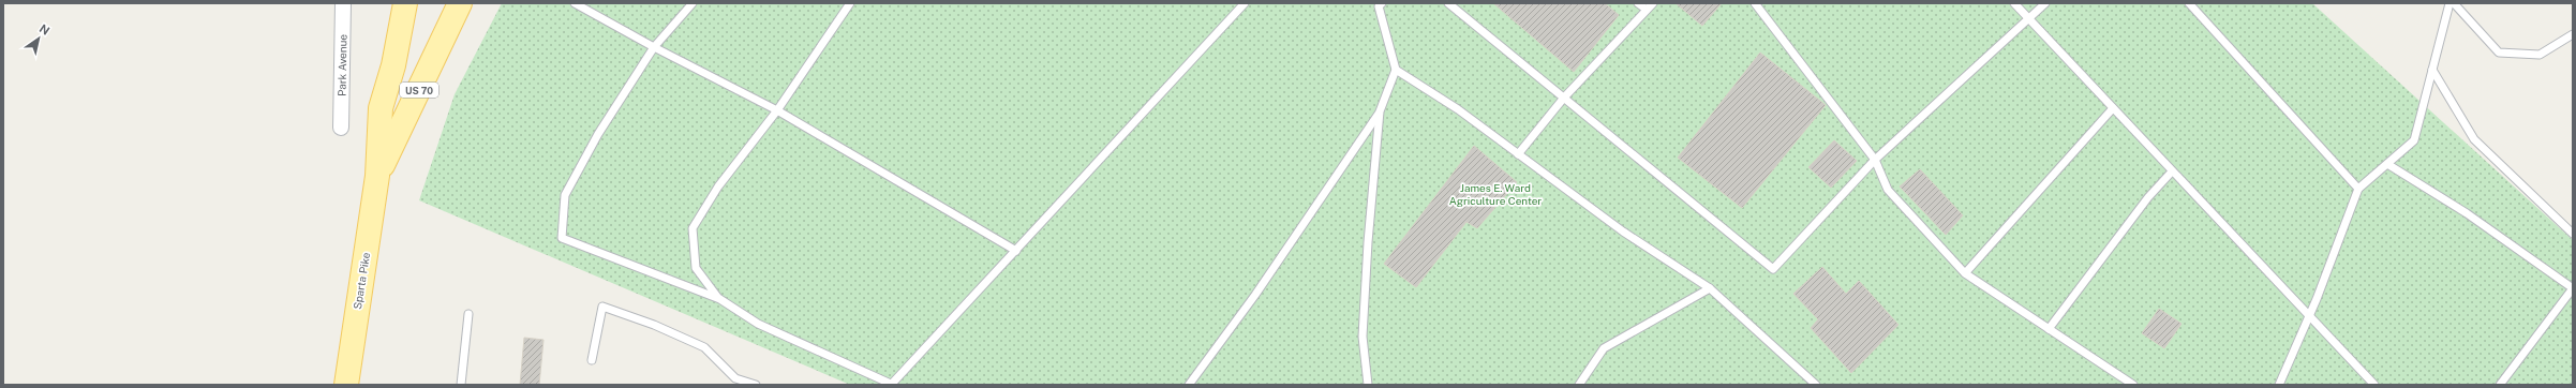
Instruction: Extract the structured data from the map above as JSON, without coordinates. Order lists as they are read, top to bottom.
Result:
{
  "streets": {
    "main road": ["US 70", "Sparta Pike"],
    "street": ["Park Avenue"]
  },
  "crossings": [
    ["US 70", "Sparta Pike"]
  ],
  "parks": ["James E. Ward Agriculture Center"],
  "north": "top right"
}
